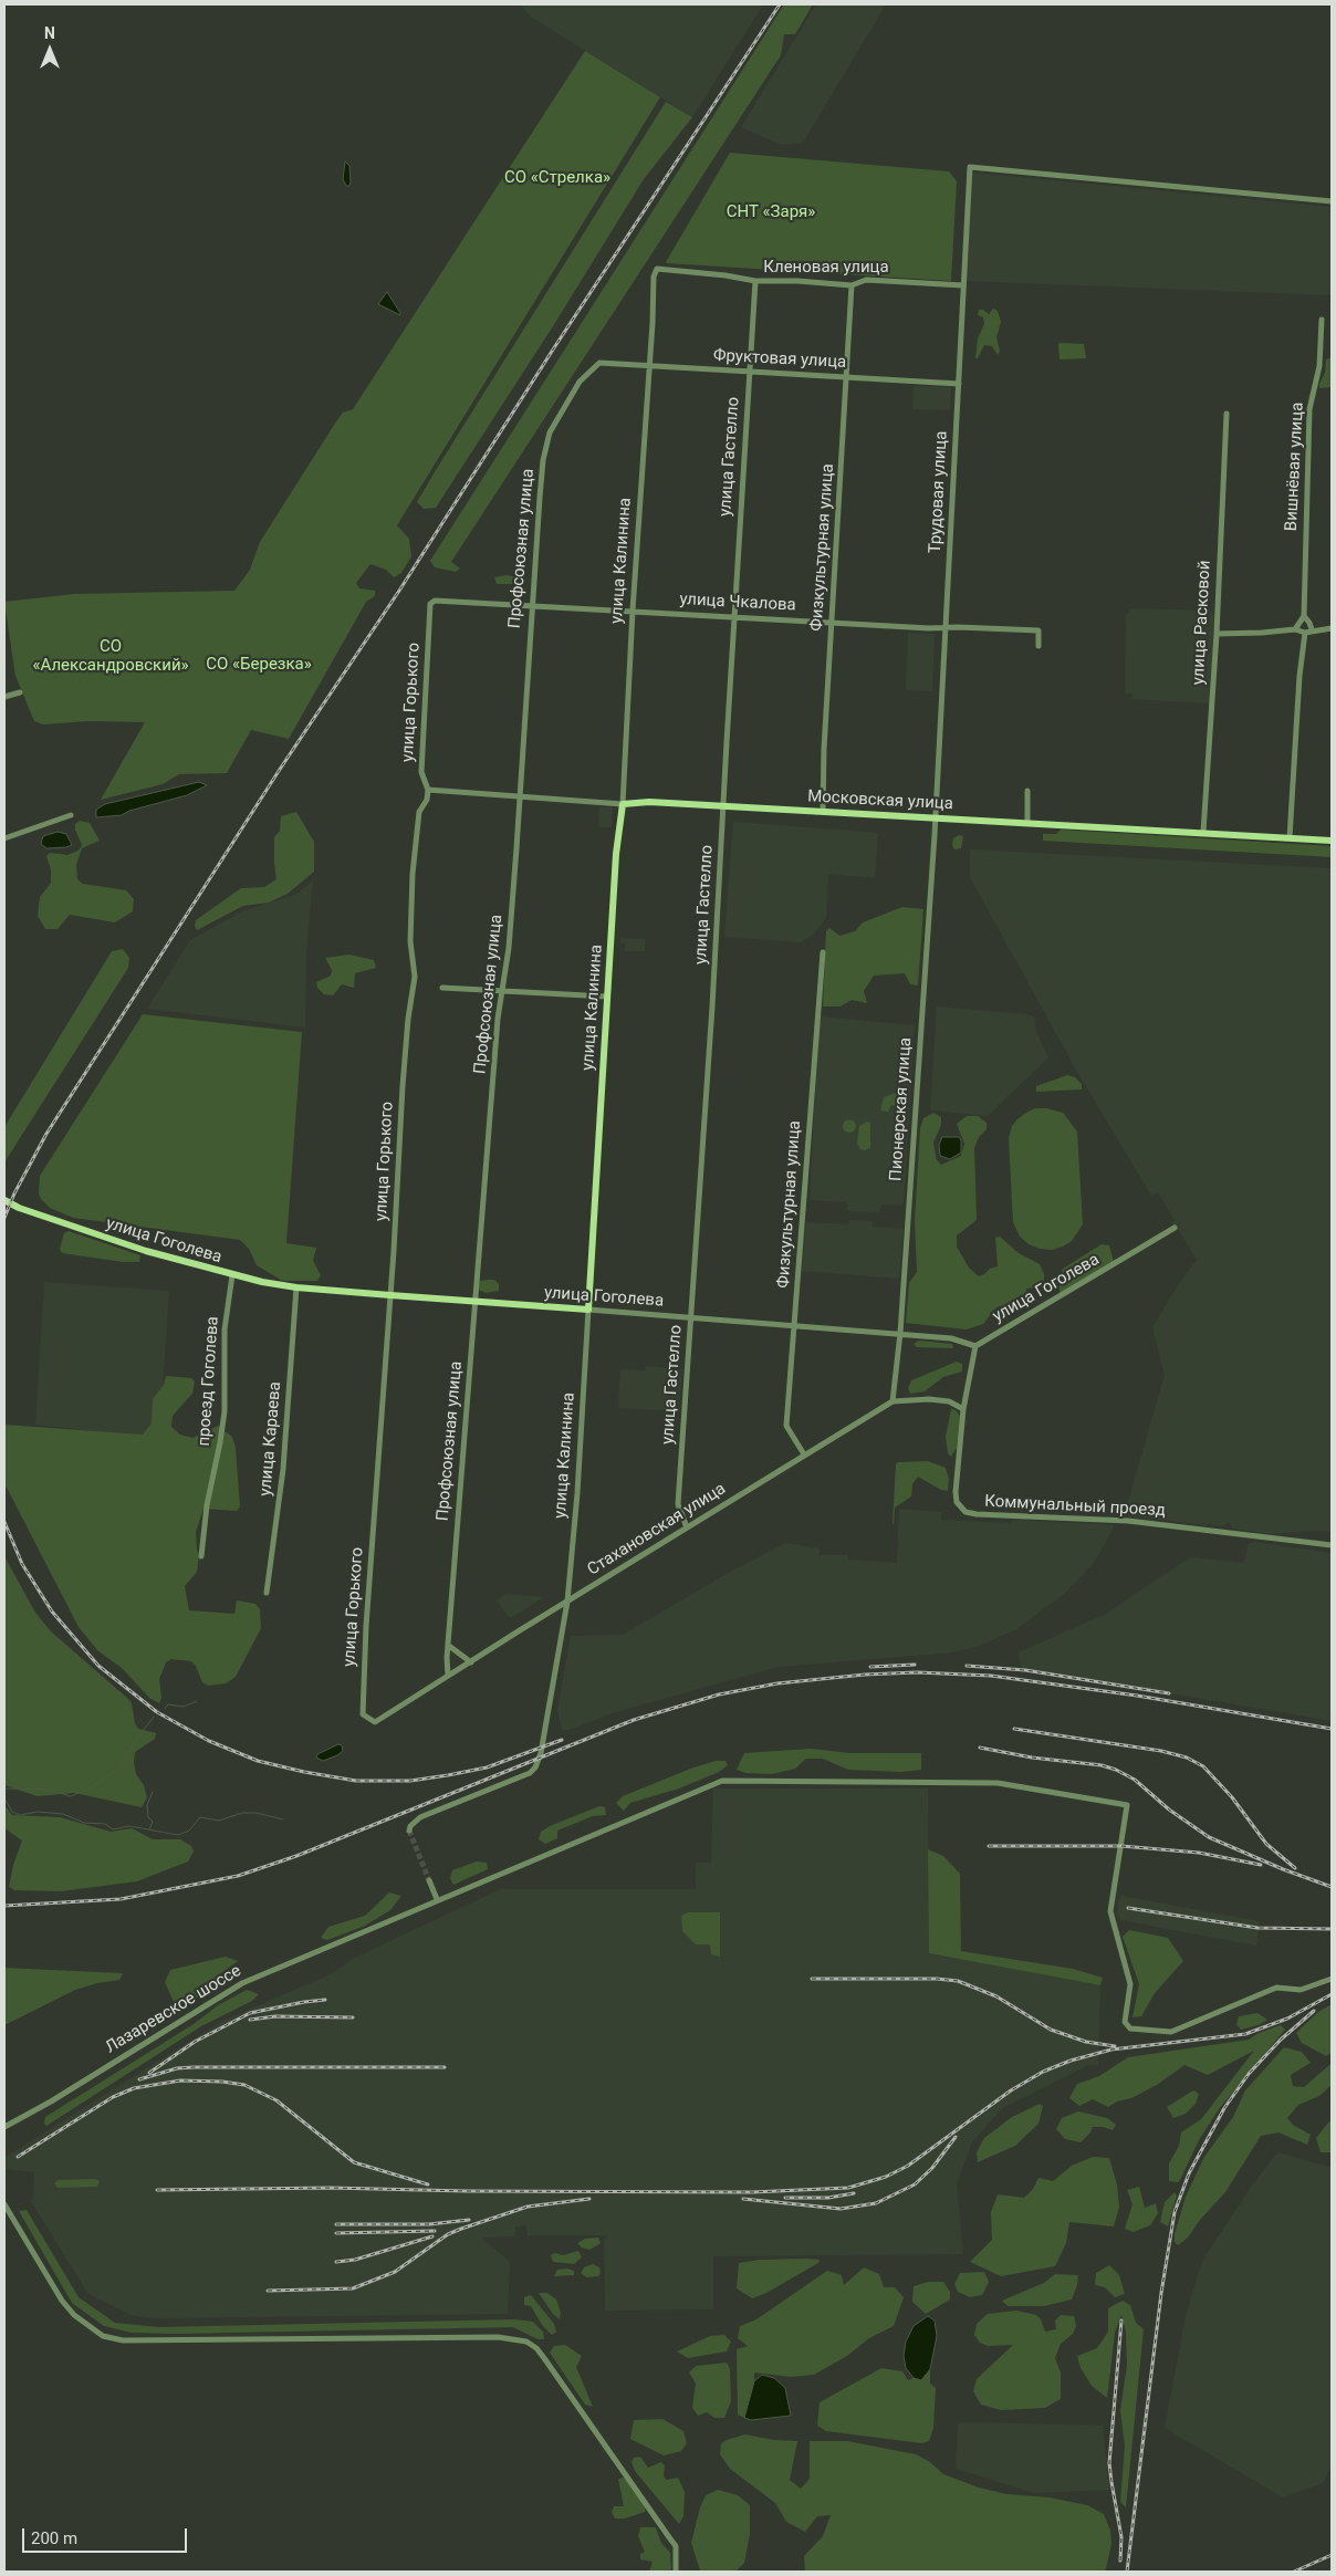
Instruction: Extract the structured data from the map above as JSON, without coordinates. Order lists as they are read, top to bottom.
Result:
{
  "streets": {
    "main road": ["улица Калинина", "Московская улица", "улица Гоголева"],
    "street": [
      "Кленовая улица",
      "Фруктовая улица",
      "улица Гастелло",
      "Вишнёвая улица",
      "Трудовая улица",
      "Физкультурная улица",
      "Профсоюзная улица",
      "улица Чкалова",
      "улица Расковой",
      "улица Горького",
      "Пионерская улица",
      "проезд Гоголева",
      "улица Караева",
      "Коммунальный проезд",
      "Стахановская улица",
      "Лазаревское шоссе"
    ]
  },
  "crossings": [
    ["Кленовая улица", "улица Гастелло"],
    ["Кленовая улица", "Трудовая улица"],
    ["Кленовая улица", "Физкультурная улица"],
    ["Кленовая улица", "улица Калинина"],
    ["Фруктовая улица", "улица Гастелло"],
    ["Фруктовая улица", "Трудовая улица"],
    ["Фруктовая улица", "Физкультурная улица"],
    ["Фруктовая улица", "Профсоюзная улица"],
    ["Фруктовая улица", "улица Калинина"],
    ["улица Гастелло", "улица Чкалова"],
    ["улица Гастелло", "Московская улица"],
    ["улица Гастелло", "улица Гоголева"],
    ["улица Гастелло", "Стахановская улица"],
    ["Трудовая улица", "улица Чкалова"],
    ["Трудовая улица", "Московская улица"],
    ["Трудовая улица", "Пионерская улица"],
    ["Физкультурная улица", "улица Чкалова"],
    ["Физкультурная улица", "Московская улица"],
    ["Физкультурная улица", "улица Гоголева"],
    ["Физкультурная улица", "Стахановская улица"],
    ["Профсоюзная улица", "улица Чкалова"],
    ["Профсоюзная улица", "Московская улица"],
    ["Профсоюзная улица", "улица Гоголева"],
    ["Профсоюзная улица", "Стахановская улица"],
    ["улица Калинина", "улица Чкалова"],
    ["улица Калинина", "Московская улица"],
    ["улица Калинина", "улица Гоголева"],
    ["улица Калинина", "Стахановская улица"],
    ["улица Чкалова", "улица Горького"],
    ["улица Расковой", "Московская улица"],
    ["улица Горького", "Московская улица"],
    ["улица Горького", "улица Гоголева"],
    ["улица Горького", "Стахановская улица"],
    ["Московская улица", "Пионерская улица"],
    ["Пионерская улица", "улица Гоголева"],
    ["Пионерская улица", "Стахановская улица"],
    ["улица Гоголева", "проезд Гоголева"],
    ["улица Гоголева", "улица Караева"],
    ["улица Гоголева", "Коммунальный проезд"],
    ["Коммунальный проезд", "Стахановская улица"]
  ],
  "parks": [
    "СО «Стрелка»",
    "СНТ «Заря»",
    "СО «Александровский»",
    "СО «Березка»"
  ],
  "scale_bar": "200 m",
  "north": "top"
}
